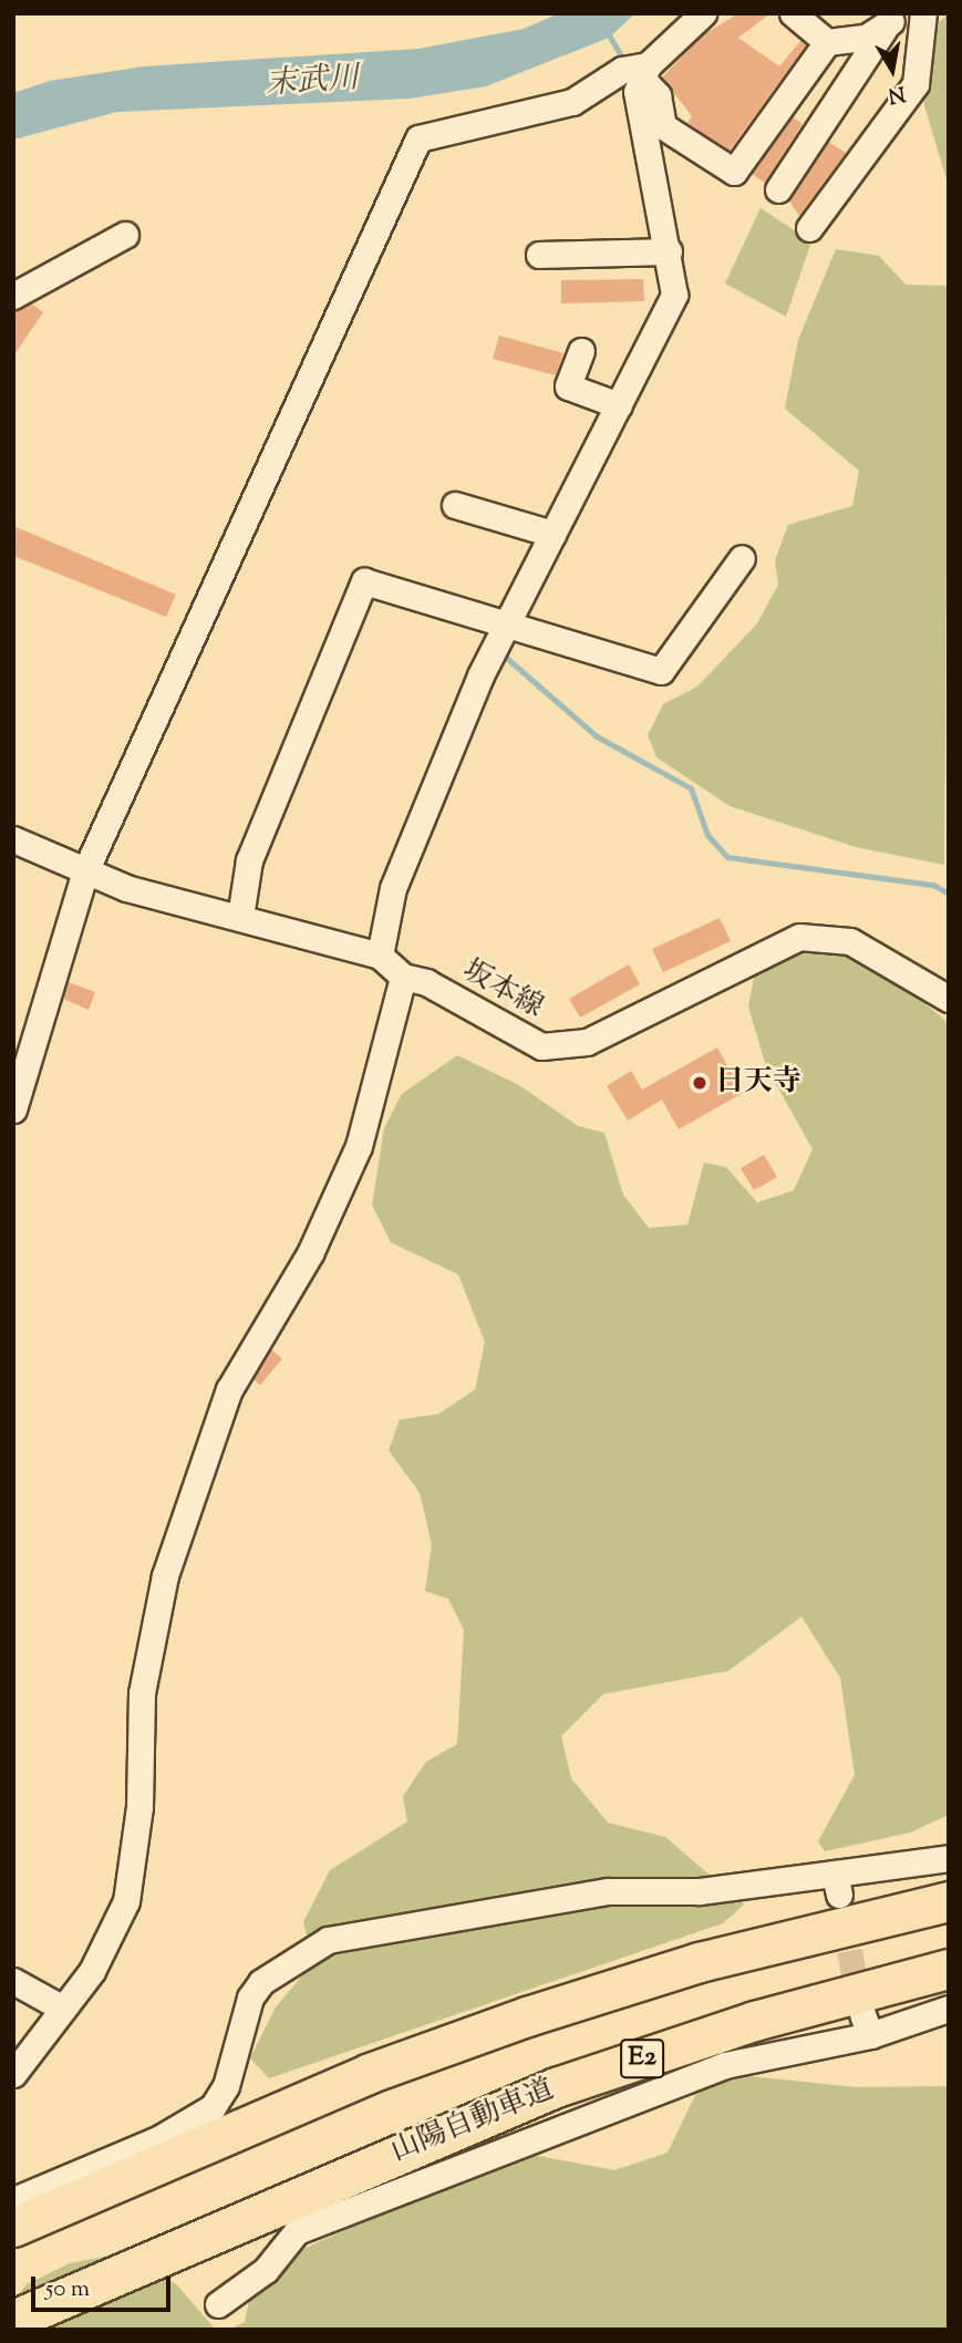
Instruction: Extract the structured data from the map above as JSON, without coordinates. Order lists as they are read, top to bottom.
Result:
{
  "streets": {
    "highway": ["E2", "山陽自動車道"],
    "street": ["坂本線"]
  },
  "water": ["末武川"],
  "places": ["日天寺"],
  "scale_bar": "50 m",
  "north": "bottom"
}
